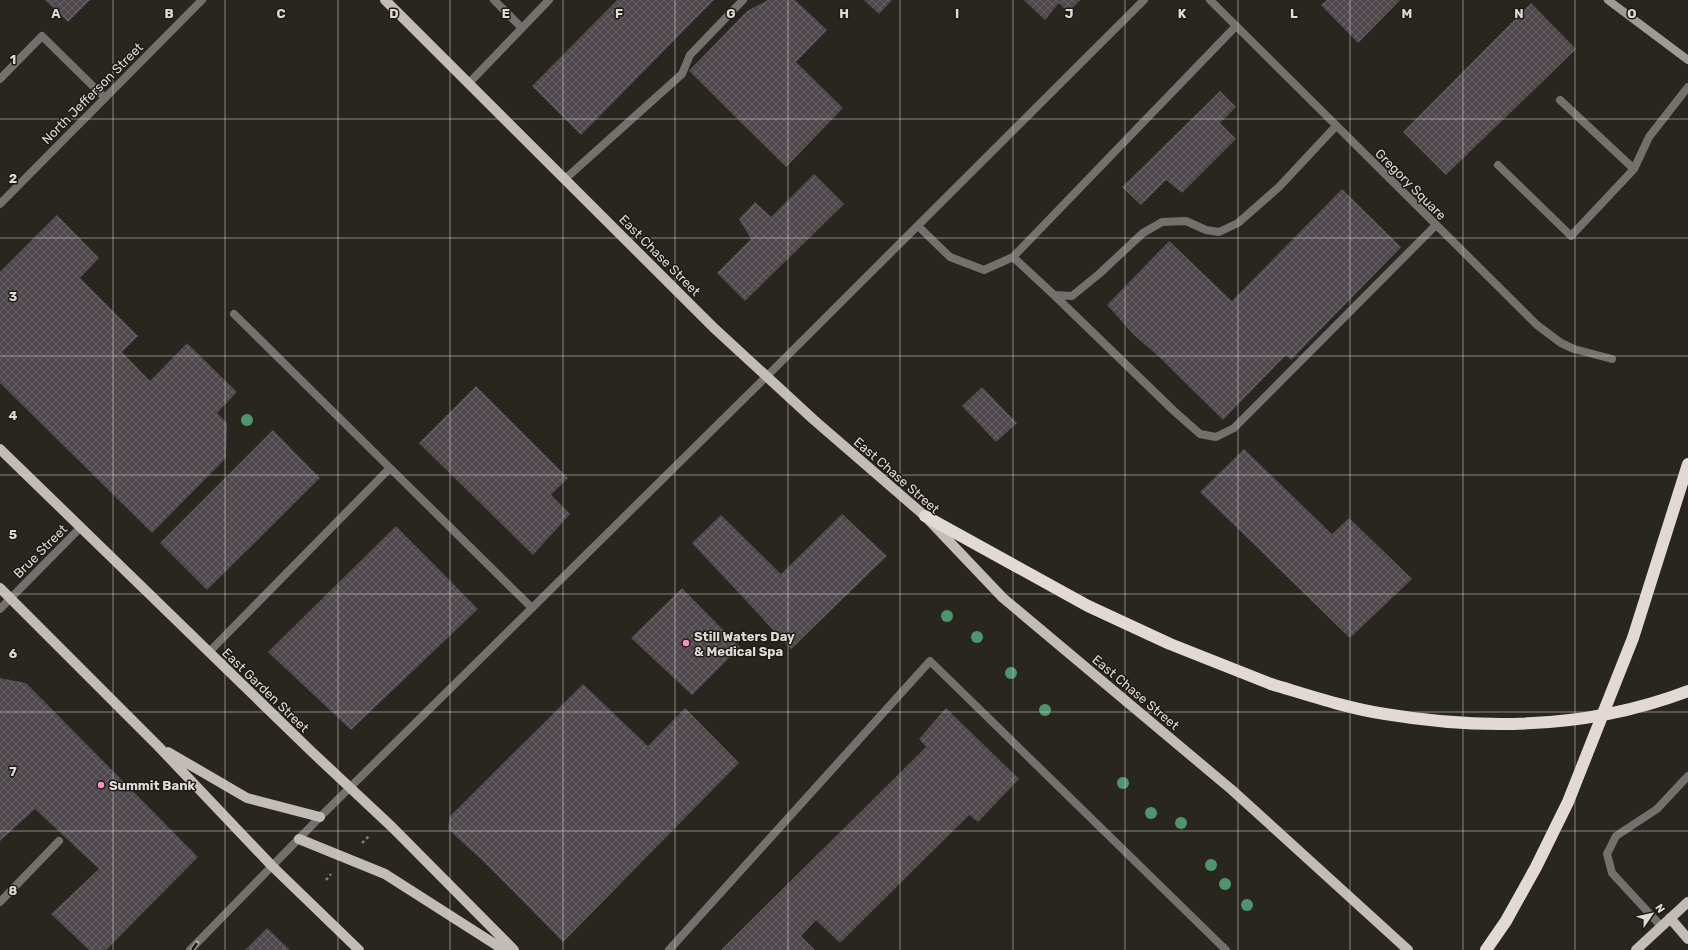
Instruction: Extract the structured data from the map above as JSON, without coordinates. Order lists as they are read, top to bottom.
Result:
{
  "streets": {
    "main road": ["East Chase Street", "East Garden Street"],
    "street": ["North Jefferson Street", "Gregory Square", "Brue Street"]
  },
  "crossings": [
    ["Brue Street", "East Garden Street"]
  ],
  "places": ["Still Waters Day & Medical Spa", "Summit Bank"],
  "north": "top right",
  "grid": {
    "columns": [
      "A",
      "B",
      "C",
      "D",
      "E",
      "F",
      "G",
      "H",
      "I",
      "J",
      "K",
      "L",
      "M",
      "N",
      "O"
    ],
    "rows": [
      "1",
      "2",
      "3",
      "4",
      "5",
      "6",
      "7",
      "8"
    ]
  }
}
